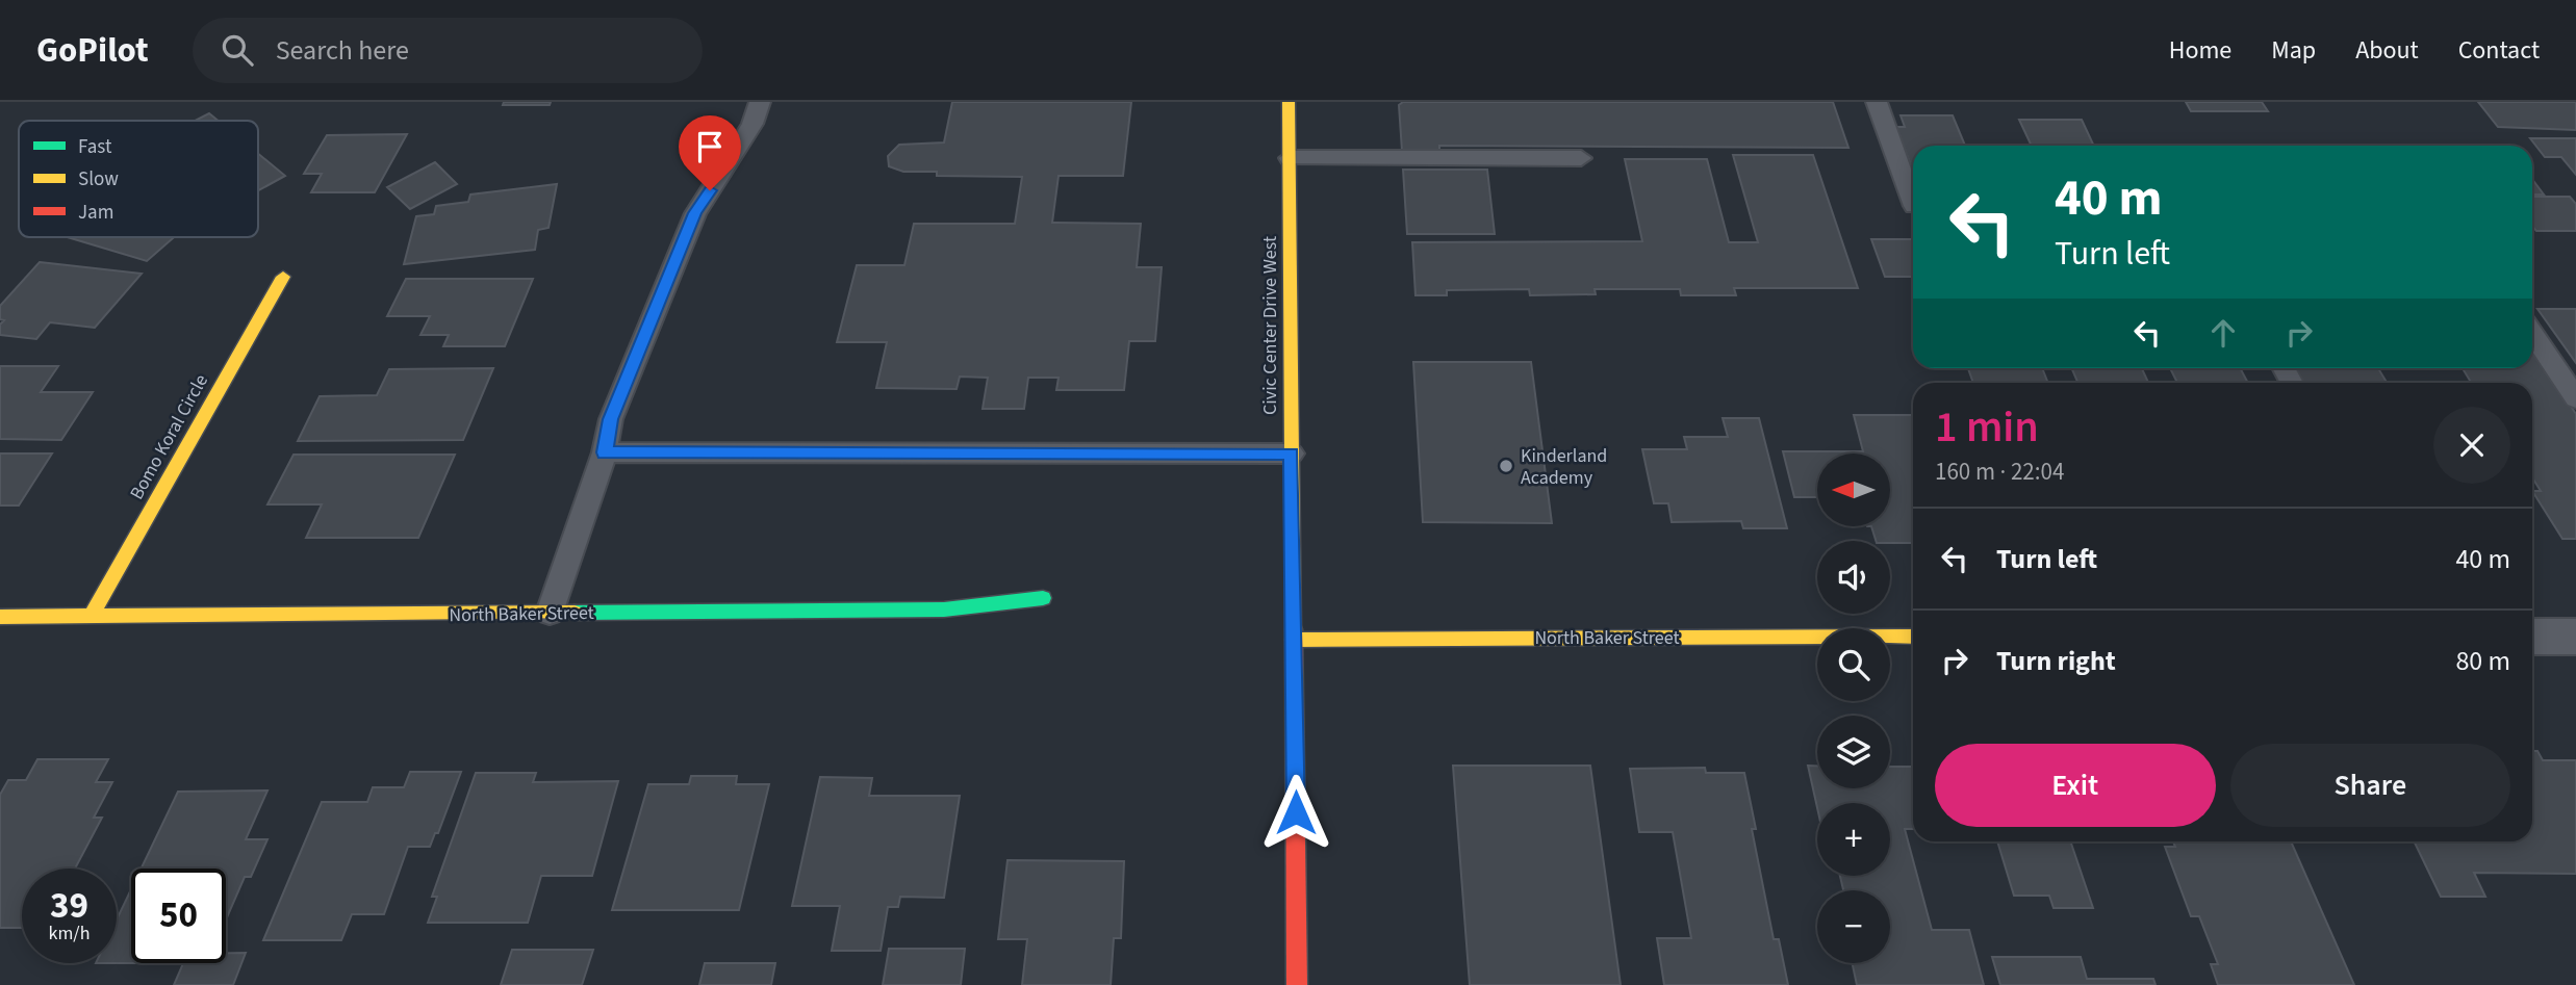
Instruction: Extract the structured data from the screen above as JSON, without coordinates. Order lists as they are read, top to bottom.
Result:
{
  "streets": {
    "street": ["Civic Center Drive West", "Bomo Koral Circle", "North Baker Street"]
  },
  "crossings": [
    ["Civic Center Drive West", "North Baker Street"],
    ["Bomo Koral Circle", "North Baker Street"]
  ],
  "places": ["Kinderland Academy"],
  "legend": ["Fast", "Slow", "Jam"],
  "north": "left",
  "page": {
    "header": "GoPilot",
    "search": "Search here",
    "nav": [
      "Home",
      "Map",
      "About",
      "Contact"
    ],
    "turn": ["40 m", "Turn left"],
    "heading": ["1 min", "160 m · 22:04"],
    "map_buttons": ["+", "−"],
    "list": [
      {
        "name": "Turn left",
        "value": "40 m"
      },
      {
        "name": "Turn right",
        "value": "80 m"
      }
    ],
    "buttons": ["Exit", "Share"],
    "speed": "39 km/h",
    "limit": "50"
  }
}
